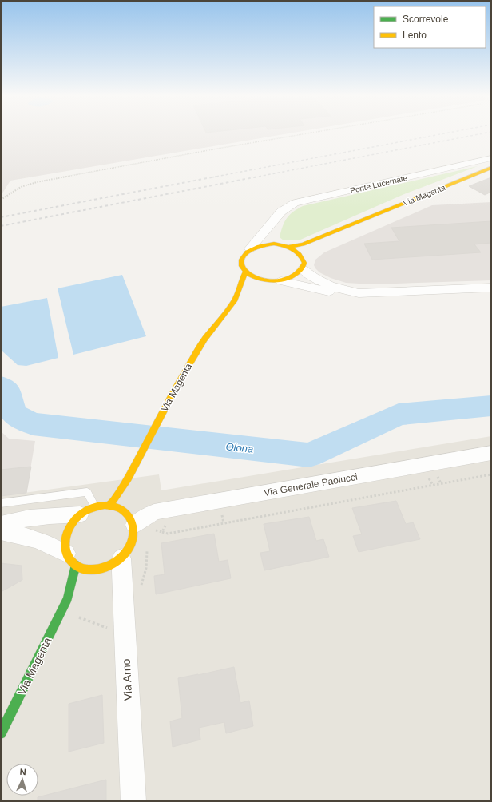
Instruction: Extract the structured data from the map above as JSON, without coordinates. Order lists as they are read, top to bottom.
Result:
{
  "streets": {
    "street": [
      "Ponte Lucernate",
      "Via Magenta",
      "Via Generale Paolucci",
      "Via Arno"
    ]
  },
  "crossings": [
    ["Ponte Lucernate", "Via Magenta"],
    ["Via Magenta", "Via Generale Paolucci"],
    ["Via Magenta", "Via Arno"],
    ["Via Generale Paolucci", "Via Arno"]
  ],
  "water": ["Olona"],
  "legend": ["Scorrevole", "Lento"],
  "north": "top"
}
